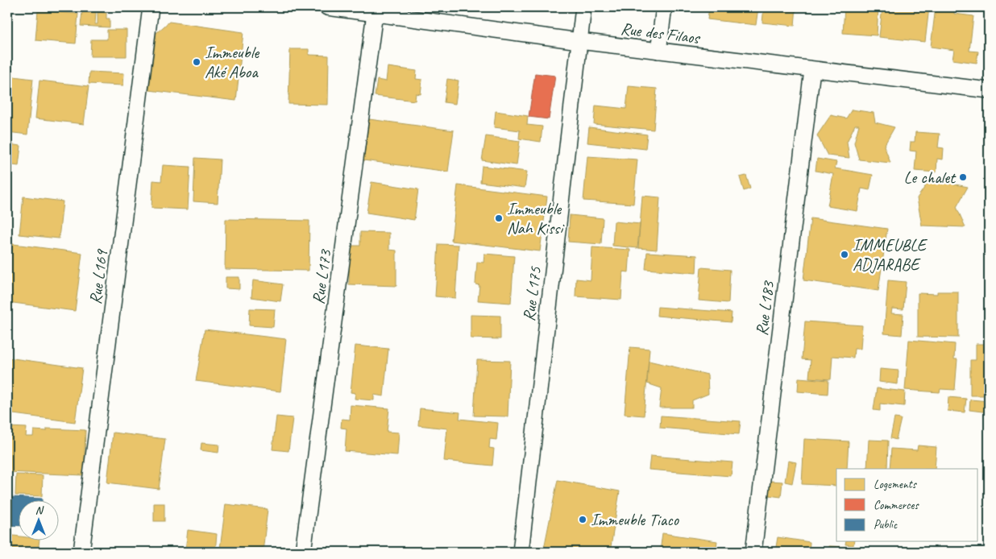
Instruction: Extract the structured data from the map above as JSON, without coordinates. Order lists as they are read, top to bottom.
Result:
{
  "streets": {
    "street": [
      "Rue des Filaos",
      "Rue L169",
      "Rue L173",
      "Rue L175",
      "Rue L183"
    ]
  },
  "crossings": [
    ["Rue des Filaos", "Rue L173"],
    ["Rue des Filaos", "Rue L175"],
    ["Rue des Filaos", "Rue L183"]
  ],
  "places": [
    "Immeuble Aké Aboa",
    "Le chalet",
    "Immeuble Nah Kissi",
    "IMMEUBLE ADJARABE",
    "Immeuble Tiaco"
  ],
  "legend": ["Logements", "Commerces", "Public"],
  "north": "top"
}
